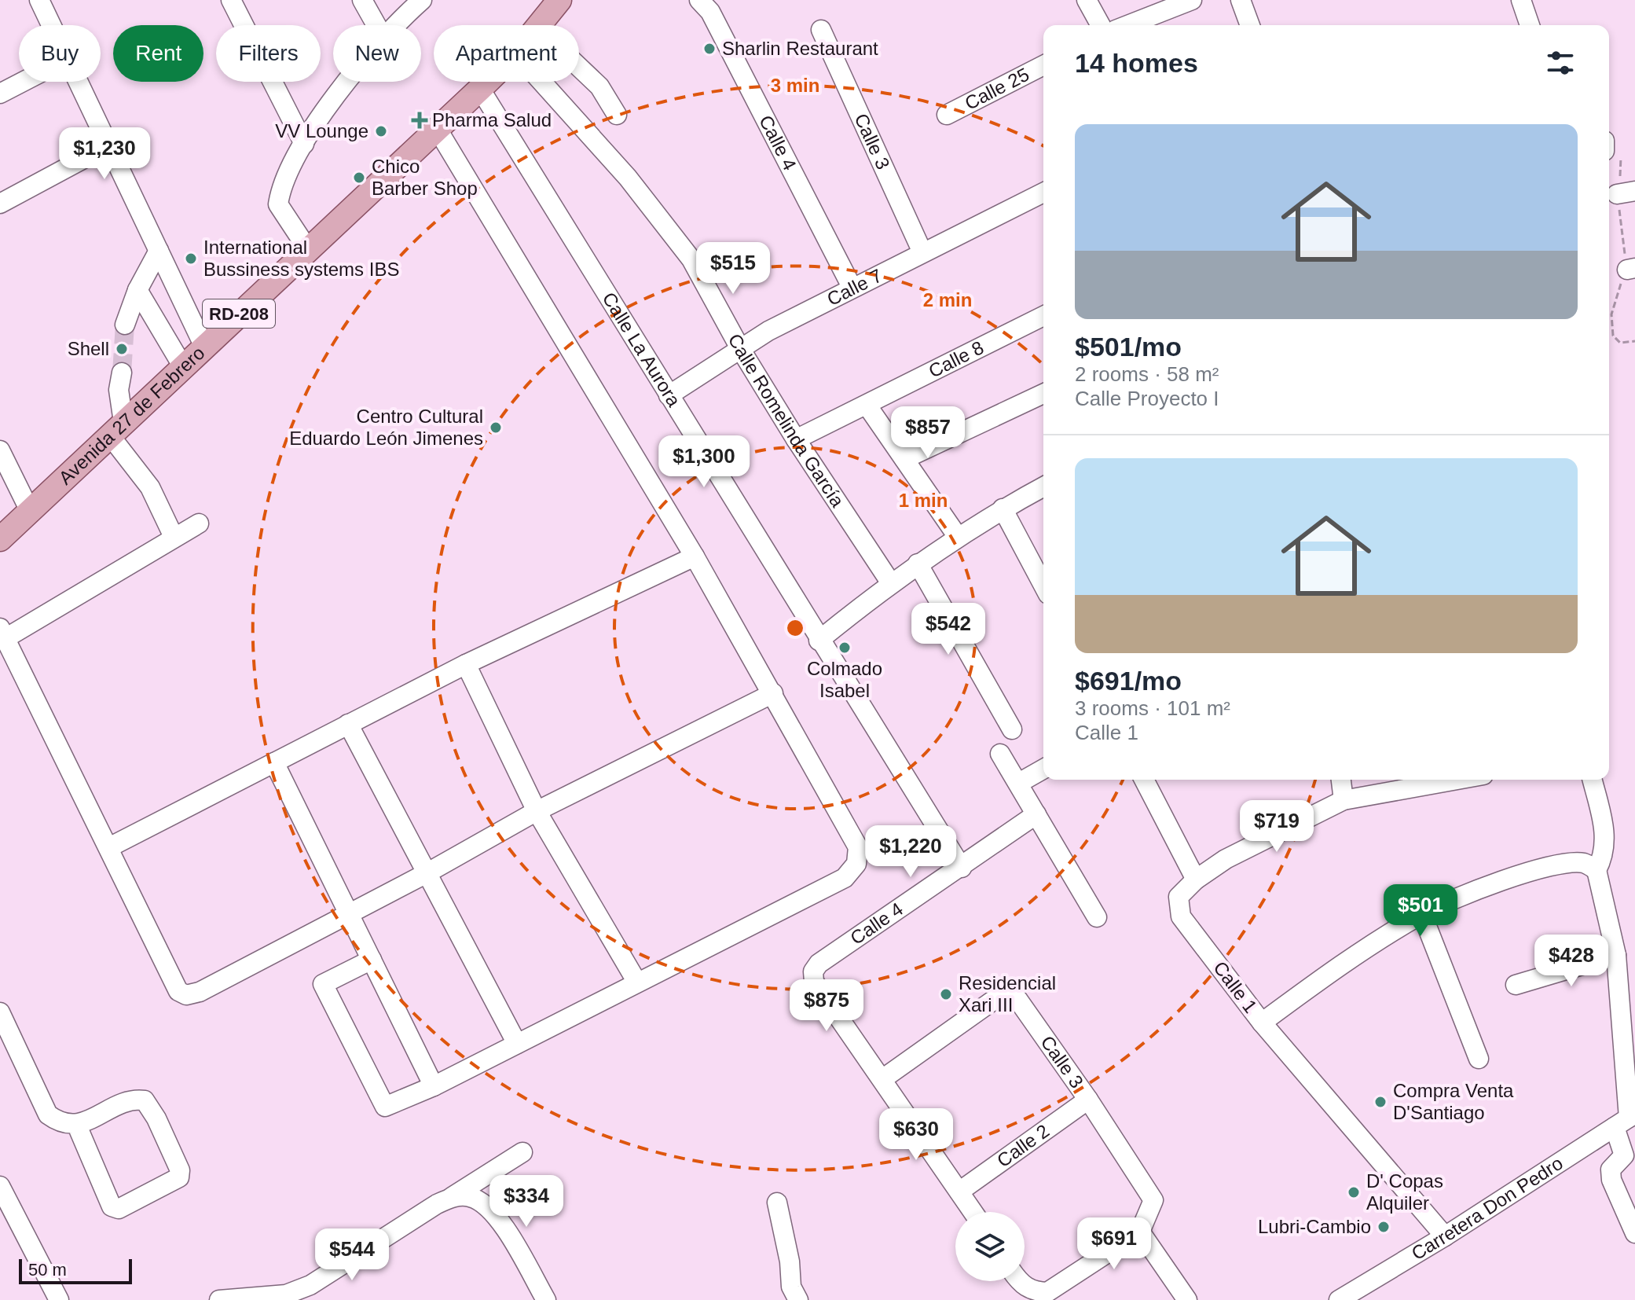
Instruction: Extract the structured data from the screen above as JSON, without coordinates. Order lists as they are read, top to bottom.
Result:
{
  "streets": {
    "main road": ["RD-208", "Avenida 27 de Febrero"],
    "street": [
      "Calle 25",
      "Calle 3",
      "Calle 4",
      "Calle 7",
      "Calle La Aurora",
      "Calle 8",
      "Calle Romelinda García",
      "Calle 1",
      "Calle 2",
      "Carretera Don Pedro"
    ]
  },
  "crossings": [
    ["Calle 3", "Calle 4"],
    ["Calle 3", "Calle 7"],
    ["Calle 3", "Calle 2"],
    ["Calle 4", "Calle 7"],
    ["Calle 4", "Calle La Aurora"],
    ["Calle 7", "Calle La Aurora"],
    ["Calle 7", "Calle Romelinda García"],
    ["Calle La Aurora", "Avenida 27 de Febrero"],
    ["Calle 8", "Calle Romelinda García"],
    ["Calle 1", "Carretera Don Pedro"]
  ],
  "places": {
    "other": [
      "Sharlin Restaurant",
      "VV Lounge",
      "Chico Barber Shop",
      "International Bussiness systems IBS",
      "Shell",
      "Centro Cultural Eduardo León Jimenes",
      "Colmado Isabel",
      "Residencial Xari III",
      "Compra Venta D'Santiago",
      "D' Copas Alquiler",
      "Lubri-Cambio"
    ],
    "health": ["Pharma Salud"]
  },
  "scale_bar": "50 m",
  "page": {
    "chip": [
      "Buy",
      "Rent",
      "Filters",
      "New",
      "Apartment"
    ],
    "heading": "14 homes",
    "list": [
      {
        "name": "$501/mo",
        "note": "2 rooms · 58 m² · Calle Proyecto I"
      },
      {
        "name": "$691/mo",
        "note": "3 rooms · 101 m² · Calle 1"
      }
    ],
    "price": [
      "$1,230",
      "$515",
      "$857",
      "$1,300",
      "$542",
      "$719",
      "$1,220",
      "$501",
      "$428",
      "$875",
      "$630",
      "$334",
      "$691",
      "$544"
    ],
    "scale": "50 m"
  },
  "rings": ["3 min", "2 min", "1 min"]
}
